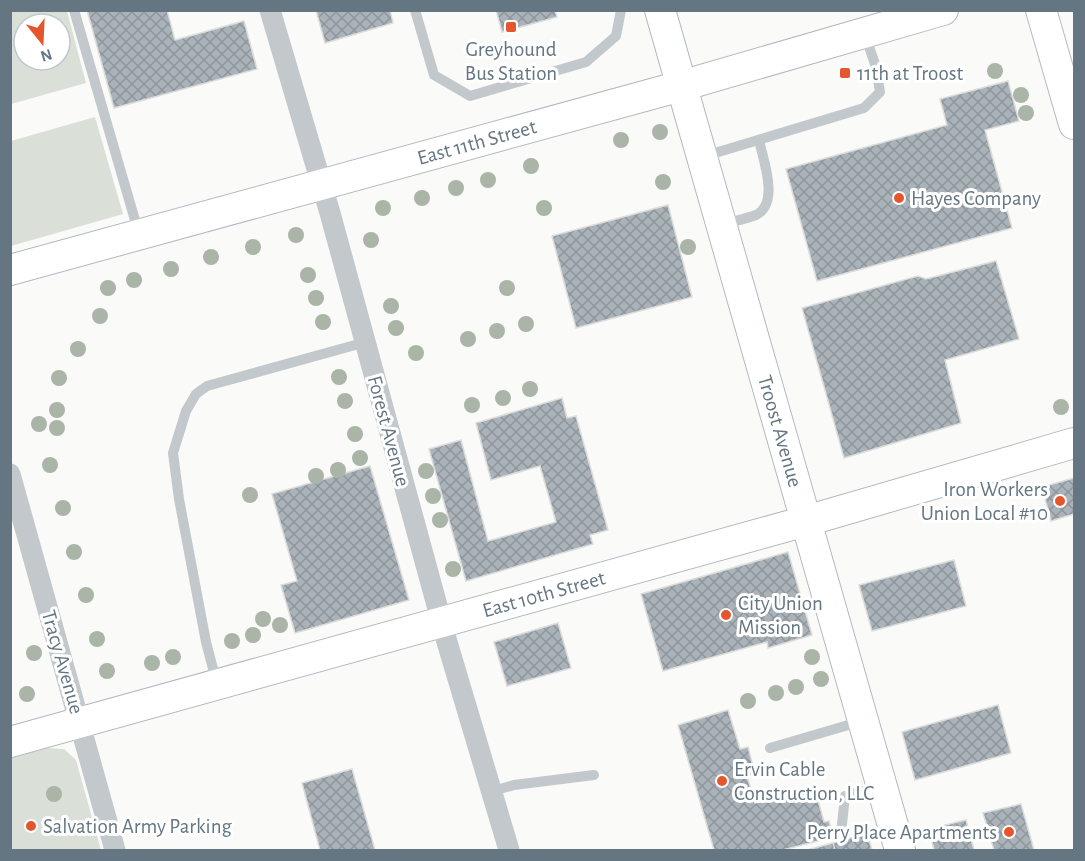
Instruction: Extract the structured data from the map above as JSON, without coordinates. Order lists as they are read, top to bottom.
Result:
{
  "streets": {
    "main road": ["East 11th Street", "Troost Avenue", "East 10th Street"],
    "street": ["Forest Avenue", "Tracy Avenue"]
  },
  "crossings": [
    ["East 11th Street", "Forest Avenue"],
    ["East 11th Street", "Troost Avenue"],
    ["Forest Avenue", "East 10th Street"],
    ["Troost Avenue", "East 10th Street"],
    ["East 10th Street", "Tracy Avenue"]
  ],
  "places": {
    "transit": ["Greyhound Bus Station", "11th at Troost"],
    "other": [
      "Hayes Company",
      "Iron Workers Union Local #10",
      "City Union Mission",
      "Ervin Cable Construction, LLC",
      "Salvation Army Parking",
      "Perry Place Apartments"
    ]
  },
  "north": "bottom"
}
